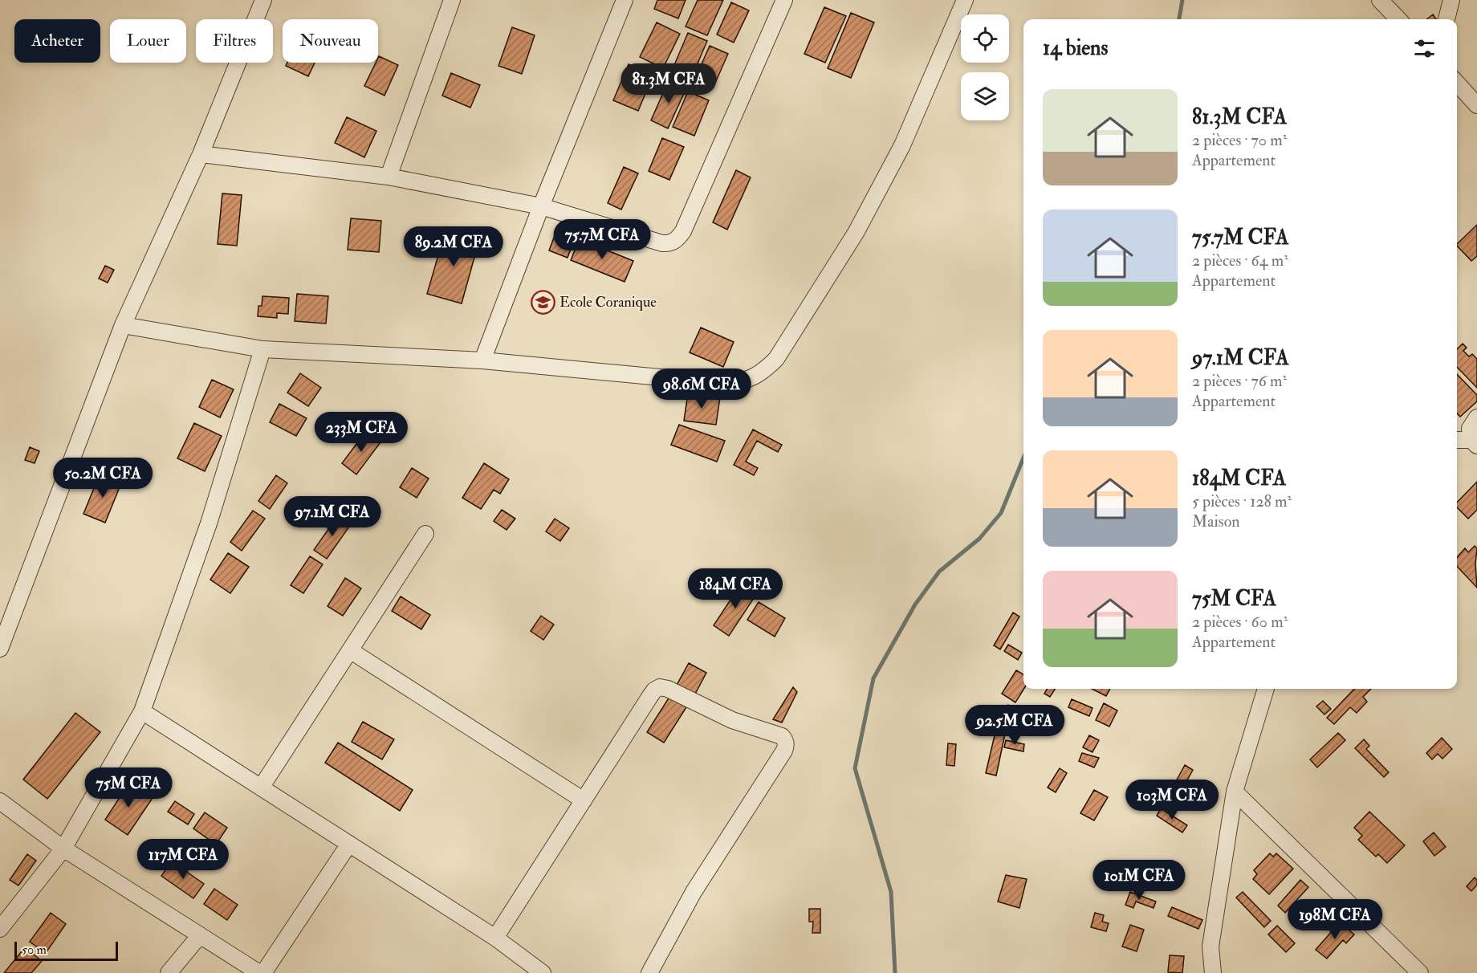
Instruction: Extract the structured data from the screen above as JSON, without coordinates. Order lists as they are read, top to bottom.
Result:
{
  "places": {
    "school or university": ["Ecole Coranique"]
  },
  "scale_bar": "50 m",
  "page": {
    "chip": [
      "Acheter",
      "Louer",
      "Filtres",
      "Nouveau"
    ],
    "heading": "14 biens",
    "price": [
      "81.3M CFA",
      "75.7M CFA",
      "89.2M CFA",
      "98.6M CFA",
      "233M CFA",
      "50.2M CFA",
      "97.1M CFA",
      "184M CFA",
      "92.5M CFA",
      "75M CFA",
      "103M CFA",
      "117M CFA",
      "101M CFA",
      "198M CFA"
    ],
    "list": [
      {
        "name": "81.3M CFA",
        "note": "2 pièces · 70 m² · Appartement"
      },
      {
        "name": "75.7M CFA",
        "note": "2 pièces · 64 m² · Appartement"
      },
      {
        "name": "97.1M CFA",
        "note": "2 pièces · 76 m² · Appartement"
      },
      {
        "name": "184M CFA",
        "note": "5 pièces · 128 m² · Maison"
      },
      {
        "name": "75M CFA",
        "note": "2 pièces · 60 m² · Appartement"
      }
    ],
    "scale": "50 m"
  }
}
